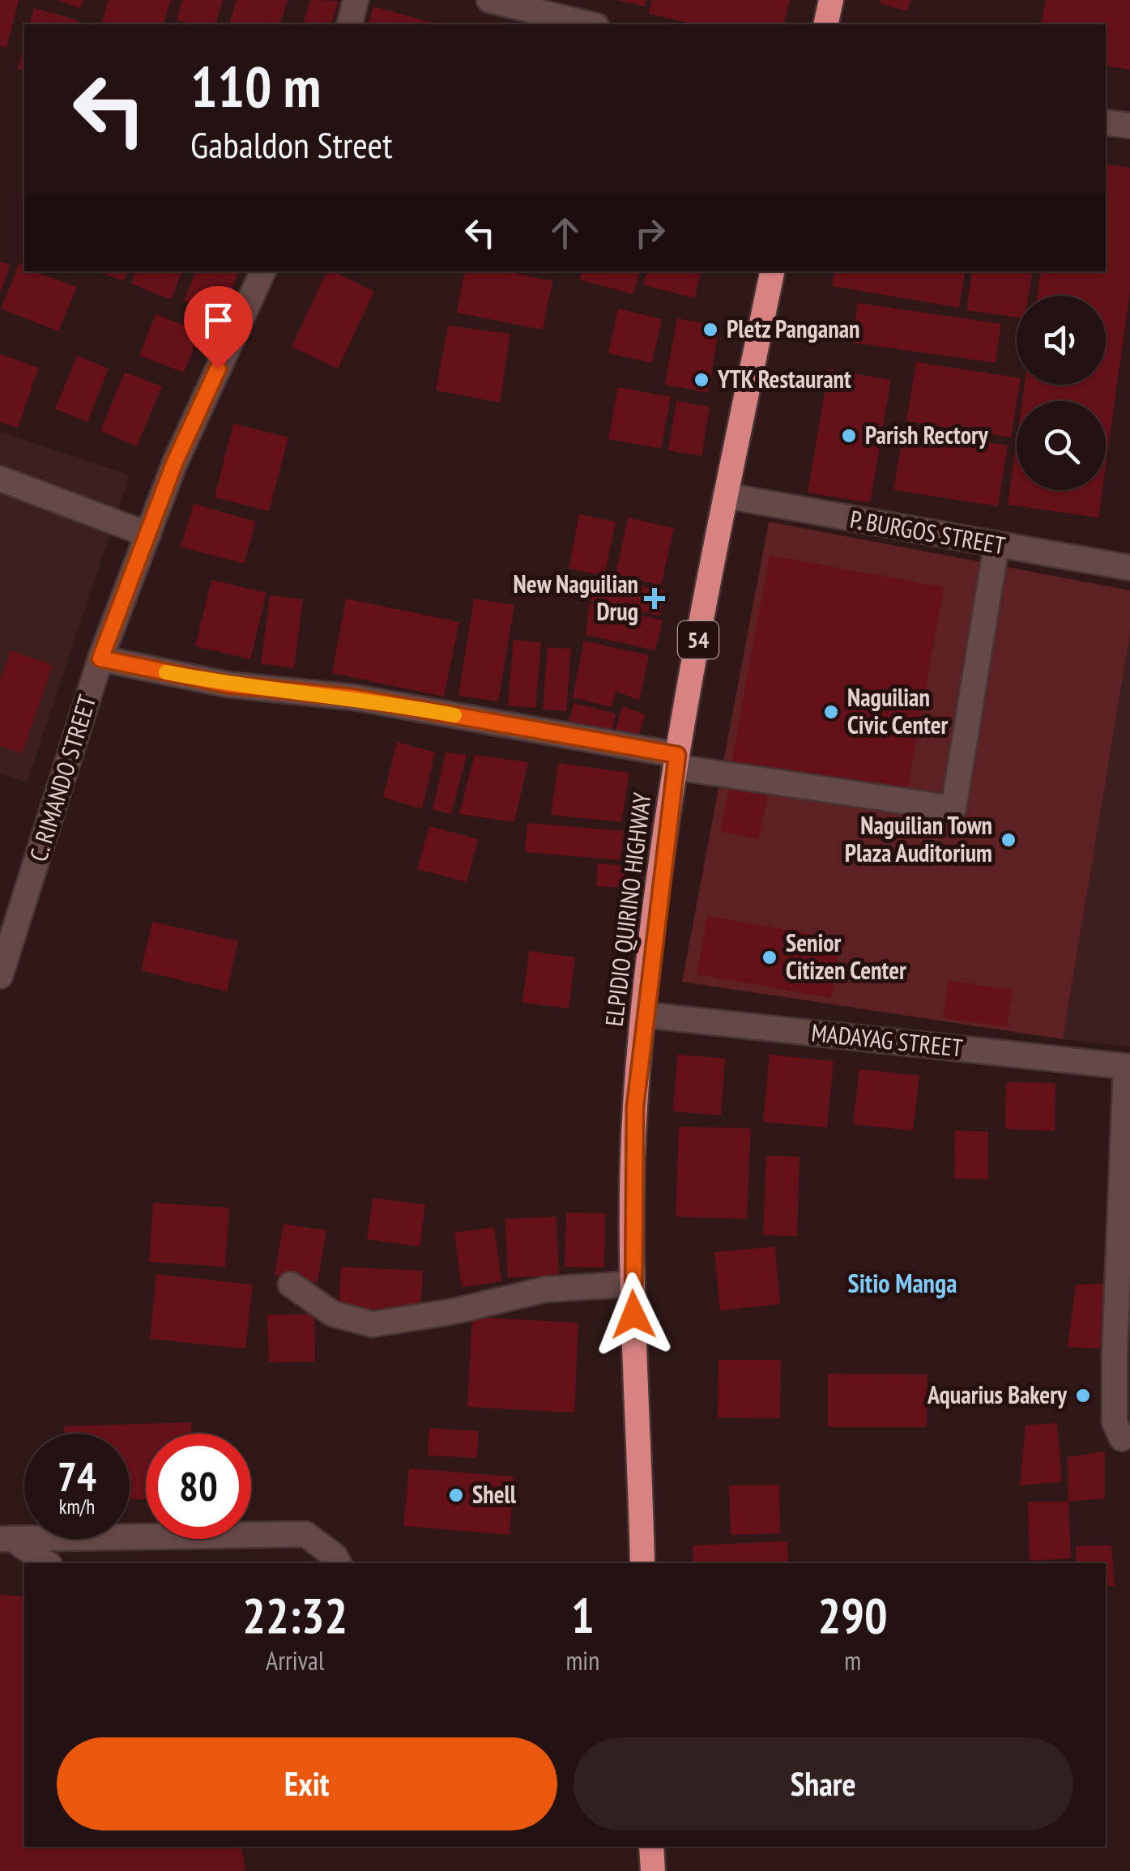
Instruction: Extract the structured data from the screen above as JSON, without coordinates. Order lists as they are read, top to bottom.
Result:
{
  "streets": {
    "highway": ["54", "ELPIDIO QUIRINO HIGHWAY"],
    "street": ["P. BURGOS STREET", "C. RIMANDO STREET", "MADAYAG STREET"]
  },
  "crossings": [
    ["P. BURGOS STREET", "ELPIDIO QUIRINO HIGHWAY"],
    ["ELPIDIO QUIRINO HIGHWAY", "MADAYAG STREET"]
  ],
  "districts": ["Sitio Manga"],
  "places": {
    "other": [
      "Pletz Panganan",
      "YTK Restaurant",
      "Parish Rectory",
      "Naguilian Civic Center",
      "Naguilian Town Plaza Auditorium",
      "Senior Citizen Center",
      "Aquarius Bakery",
      "Shell"
    ],
    "health": ["New Naguilian Drug"]
  },
  "page": {
    "turn": ["110 m", "Gabaldon Street"],
    "speed": "74 km/h",
    "limit": "80",
    "eta": [
      "22:32",
      "Arrival",
      "1",
      "min",
      "290",
      "m"
    ],
    "buttons": ["Exit", "Share"]
  }
}
